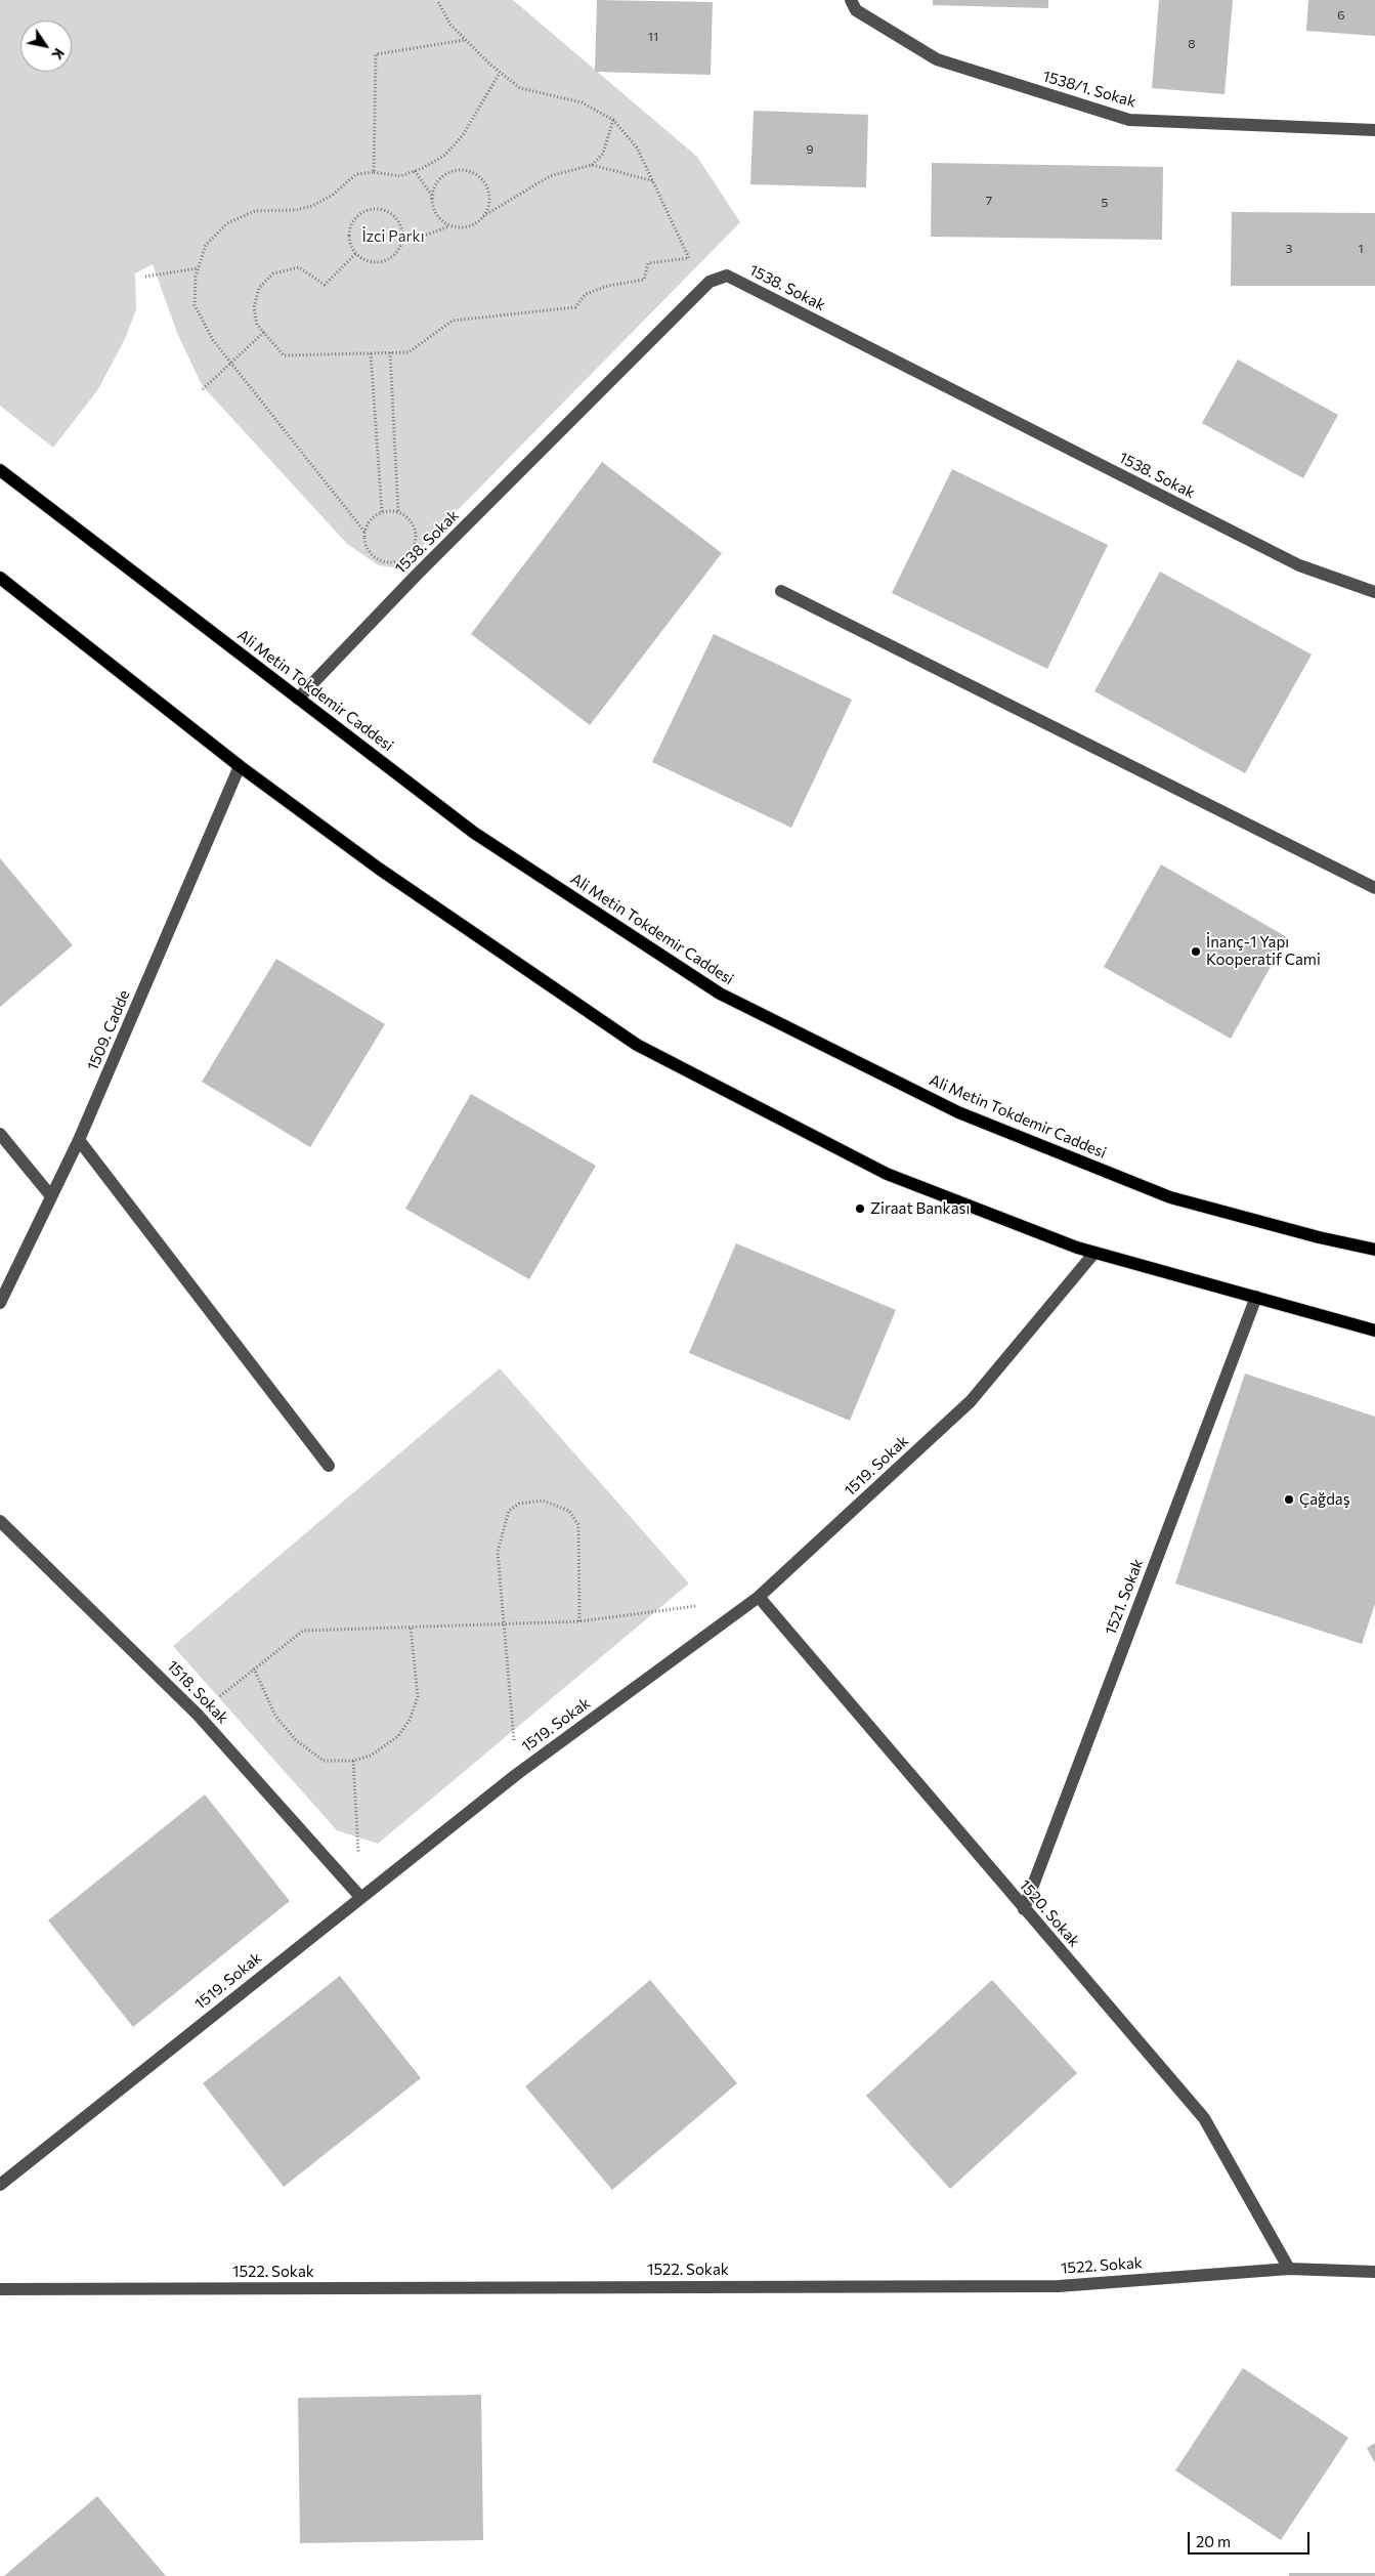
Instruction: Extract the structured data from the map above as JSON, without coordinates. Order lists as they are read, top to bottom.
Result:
{
  "streets": {
    "main road": ["Ali Metin Tokdemir Caddesi"],
    "street": [
      "1538/1. Sokak",
      "1538. Sokak",
      "1509. Cadde",
      "1519. Sokak",
      "1521. Sokak",
      "1518. Sokak",
      "1520. Sokak",
      "1522. Sokak"
    ]
  },
  "crossings": [
    ["1538. Sokak", "Ali Metin Tokdemir Caddesi"],
    ["1519. Sokak", "1518. Sokak"],
    ["1519. Sokak", "1520. Sokak"],
    ["1521. Sokak", "1520. Sokak"],
    ["1520. Sokak", "1522. Sokak"]
  ],
  "parks": ["İzci Parkı"],
  "places": ["İnanç-1 Yapı Kooperatif Cami", "Ziraat Bankası", "Çağdaş"],
  "house_numbers": [
    "6",
    "11",
    "8",
    "9",
    "7",
    "5",
    "3",
    "1"
  ],
  "scale_bar": "20 m",
  "north": "bottom right"
}
